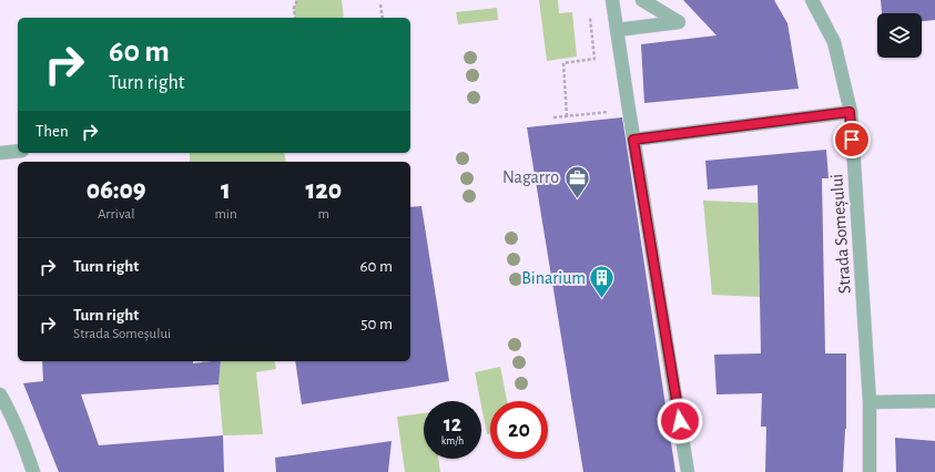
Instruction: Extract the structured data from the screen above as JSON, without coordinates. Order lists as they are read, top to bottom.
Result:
{
  "streets": {
    "street": ["Strada Someșului"]
  },
  "places": {
    "office": ["Nagarro"],
    "building": ["Binarium"]
  },
  "page": {
    "turn": ["60 m", "Turn right"],
    "then": "Then",
    "eta": [
      "06:09",
      "Arrival",
      "1",
      "min",
      "120",
      "m"
    ],
    "list": [
      {
        "name": "Turn right",
        "value": "60 m"
      },
      {
        "name": "Turn right",
        "note": "Strada Someșului",
        "value": "50 m"
      }
    ],
    "speed": "12 km/h",
    "limit": "20"
  }
}
